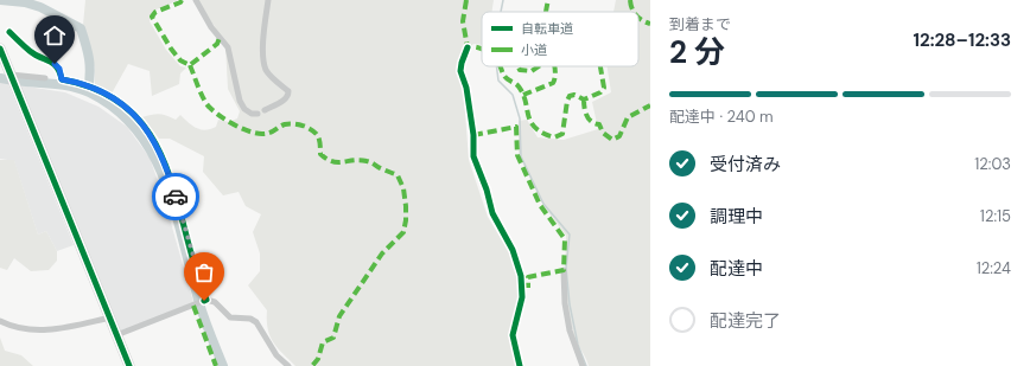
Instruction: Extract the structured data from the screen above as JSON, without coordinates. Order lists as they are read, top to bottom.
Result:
{
  "legend": ["自転車道", "小道"],
  "page": {
    "heading": ["2 分", "到着まで", "12:28–12:33"],
    "bar": "配達中 · 240 m",
    "list": [
      ["受付済み", "12:03"],
      ["調理中", "12:15"],
      ["配達中", "12:24"],
      "配達完了"
    ]
  }
}
